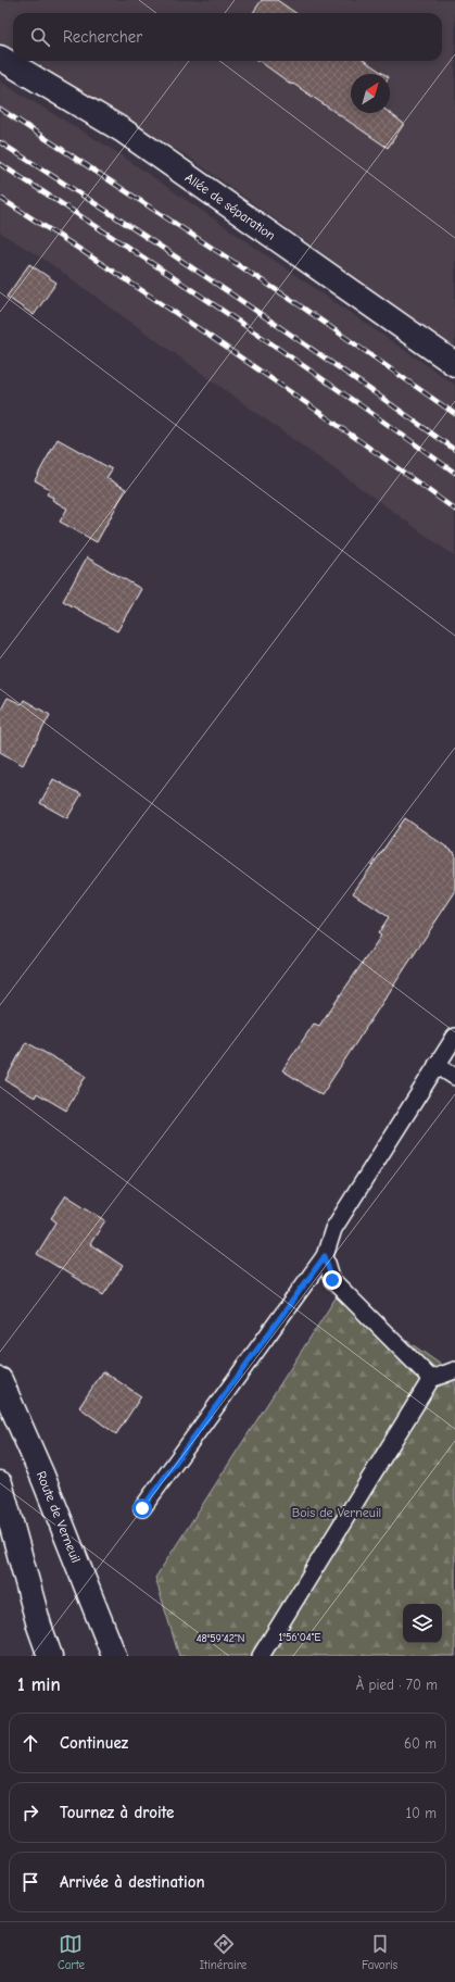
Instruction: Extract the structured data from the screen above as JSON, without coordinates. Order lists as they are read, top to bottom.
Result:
{
  "streets": {
    "street": ["Allée de séparation", "Route de Verneuil"]
  },
  "parks": ["Bois de Verneuil"],
  "north": "top right",
  "page": {
    "search": "Rechercher",
    "heading": ["1 min", "À pied · 70 m"],
    "list": [
      ["Continuez", "60 m"],
      ["Tournez à droite", "10 m"],
      "Arrivée à destination"
    ],
    "nav": ["Carte", "Itinéraire", "Favoris"]
  },
  "coordinates": ["1°56'04\"E", "48°59'42\"N"]
}
